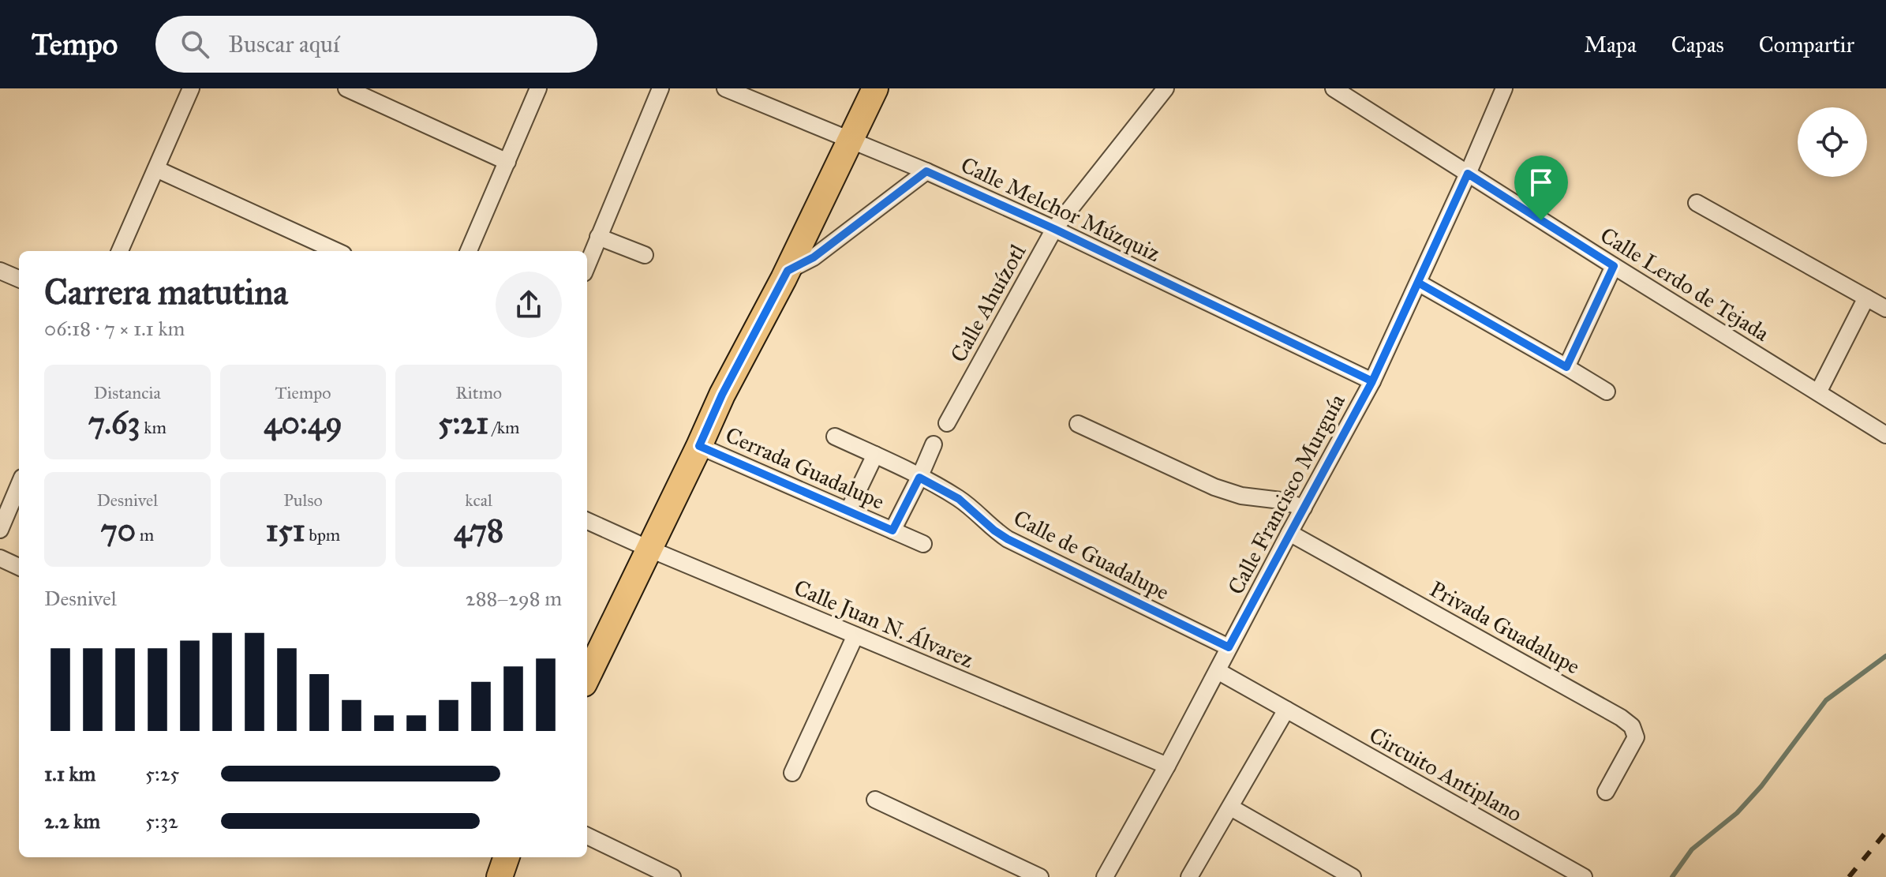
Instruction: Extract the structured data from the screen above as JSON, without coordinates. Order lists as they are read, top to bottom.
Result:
{
  "streets": {
    "street": [
      "Calle Melchor Múzquiz",
      "Calle Lerdo de Tejada",
      "Calle Ahuízotl",
      "Cerrada Guadalupe",
      "Calle Francisco Murguía",
      "Calle de Guadalupe",
      "Calle Juan N. Álvarez",
      "Privada Guadalupe",
      "Circuito Antiplano"
    ]
  },
  "crossings": [
    ["Calle Melchor Múzquiz", "Calle Ahuízotl"],
    ["Calle Melchor Múzquiz", "Calle Francisco Murguía"],
    ["Calle Lerdo de Tejada", "Calle Francisco Murguía"],
    ["Calle Francisco Murguía", "Calle de Guadalupe"],
    ["Calle Francisco Murguía", "Calle Juan N. Álvarez"],
    ["Calle Francisco Murguía", "Privada Guadalupe"],
    ["Calle Francisco Murguía", "Circuito Antiplano"]
  ],
  "page": {
    "header": "Tempo",
    "search": "Buscar aquí",
    "nav": ["Mapa", "Capas", "Compartir"],
    "heading": ["Carrera matutina", "06:18 · 7 × 1.1 km"],
    "stats": [
      ["Distancia", "7.63 km"],
      ["Tiempo", "40:49"],
      ["Ritmo", "5:21 /km"],
      ["Desnivel", "70 m"],
      ["Pulso", "151 bpm"],
      ["kcal", "478"]
    ],
    "chart": ["Desnivel", "288–298 m"],
    "list": [
      {
        "name": "1.1 km",
        "note": "5:25"
      },
      {
        "name": "2.2 km",
        "note": "5:32"
      }
    ]
  }
}
